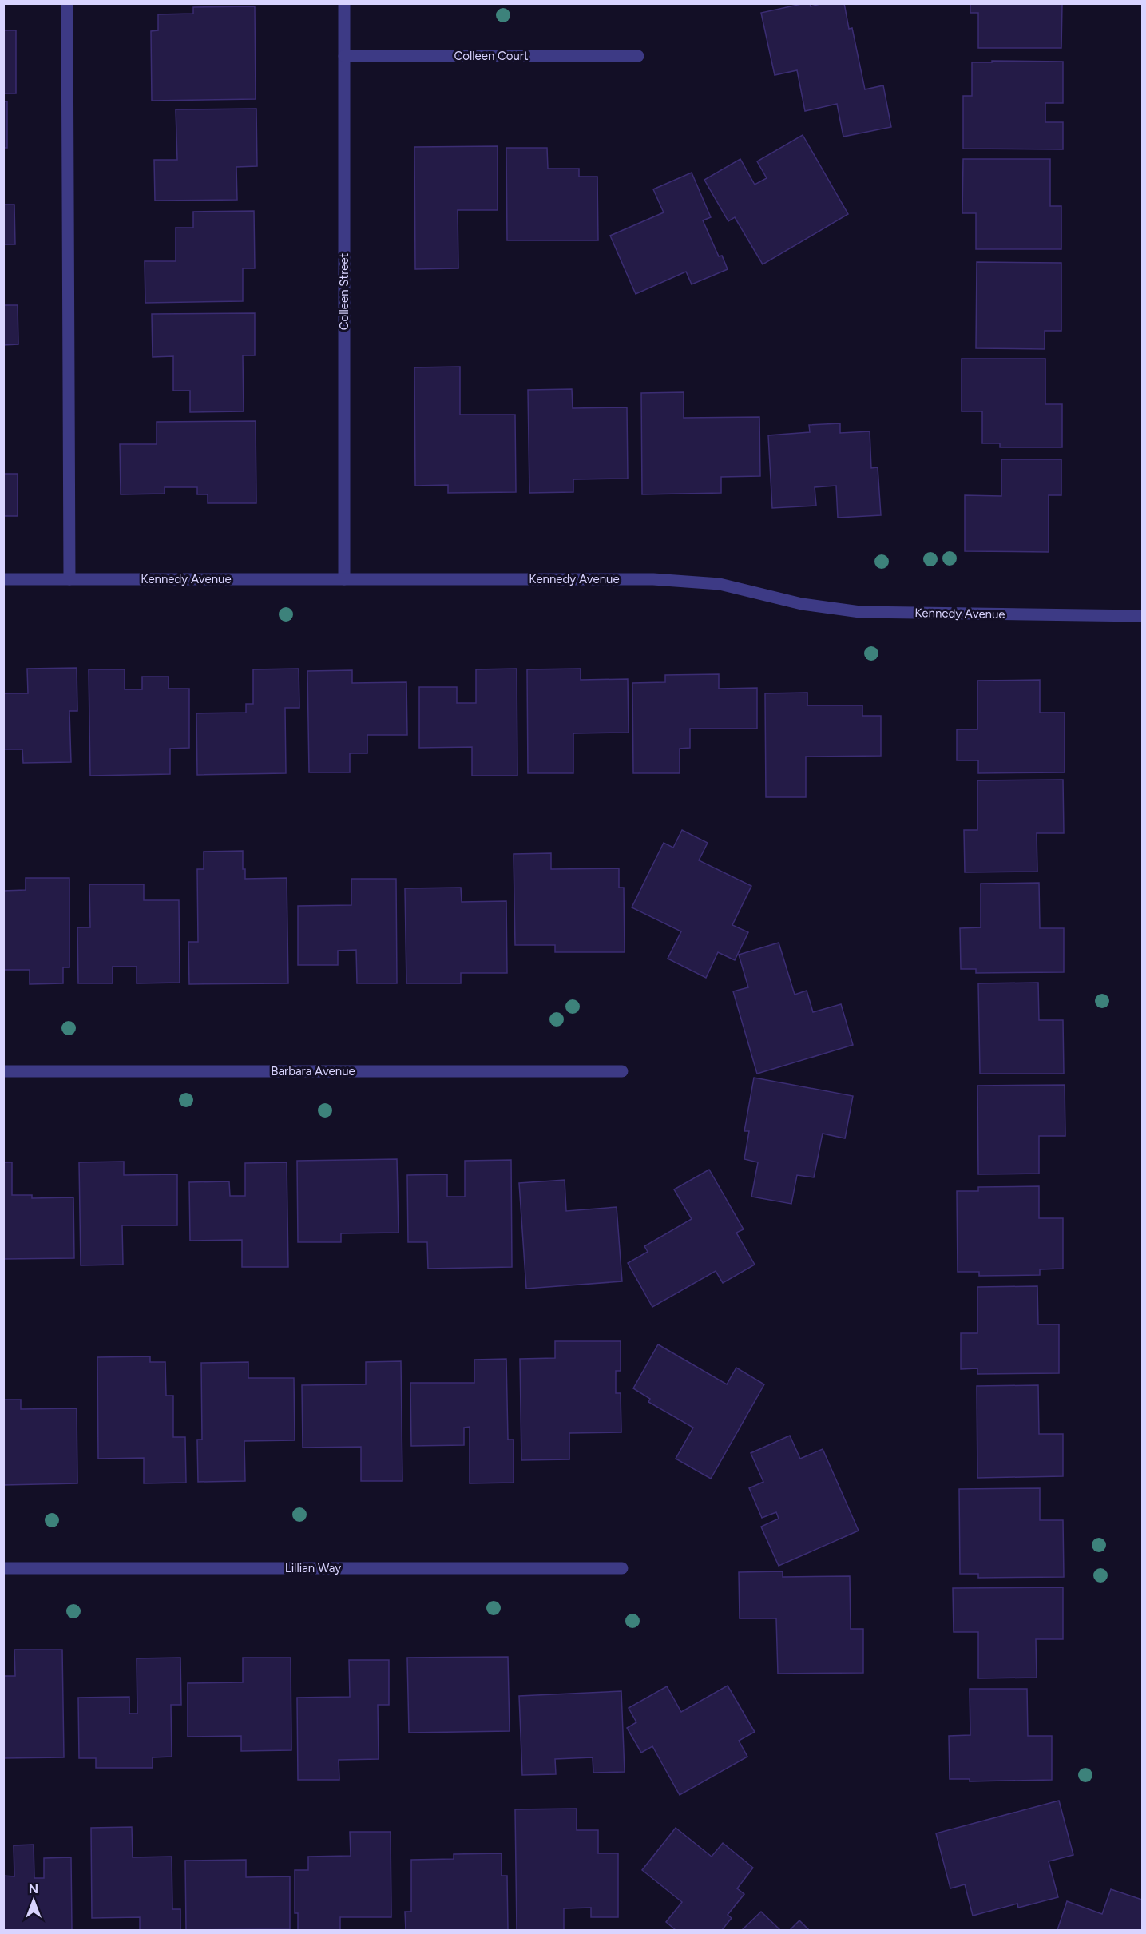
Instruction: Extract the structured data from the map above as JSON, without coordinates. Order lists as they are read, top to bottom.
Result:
{
  "streets": {
    "street": [
      "Colleen Court",
      "Colleen Street",
      "Kennedy Avenue",
      "Barbara Avenue",
      "Lillian Way"
    ]
  },
  "crossings": [
    ["Colleen Court", "Colleen Street"],
    ["Colleen Street", "Kennedy Avenue"]
  ],
  "north": "top"
}
